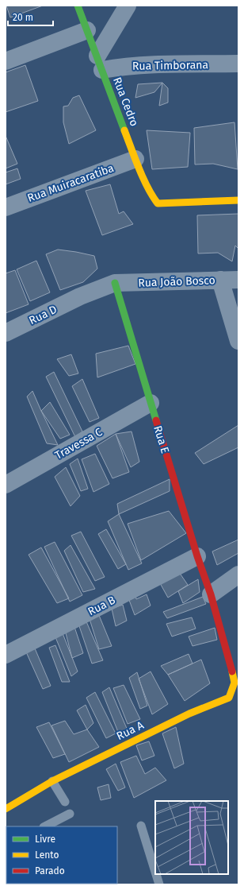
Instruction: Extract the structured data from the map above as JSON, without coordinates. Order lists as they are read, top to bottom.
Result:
{
  "streets": {
    "street": [
      "Rua Timborana",
      "Rua Cedro",
      "Rua Muiracaratiba",
      "Rua João Bosco",
      "Rua D",
      "Rua E",
      "Travessa C",
      "Rua B",
      "Rua A"
    ]
  },
  "crossings": [
    ["Rua Timborana", "Rua Cedro"],
    ["Rua Cedro", "Rua Muiracaratiba"],
    ["Rua João Bosco", "Rua D"],
    ["Rua João Bosco", "Rua E"],
    ["Rua E", "Travessa C"],
    ["Rua E", "Rua B"],
    ["Rua E", "Rua A"]
  ],
  "legend": ["Livre", "Lento", "Parado"],
  "scale_bar": "20 m"
}
